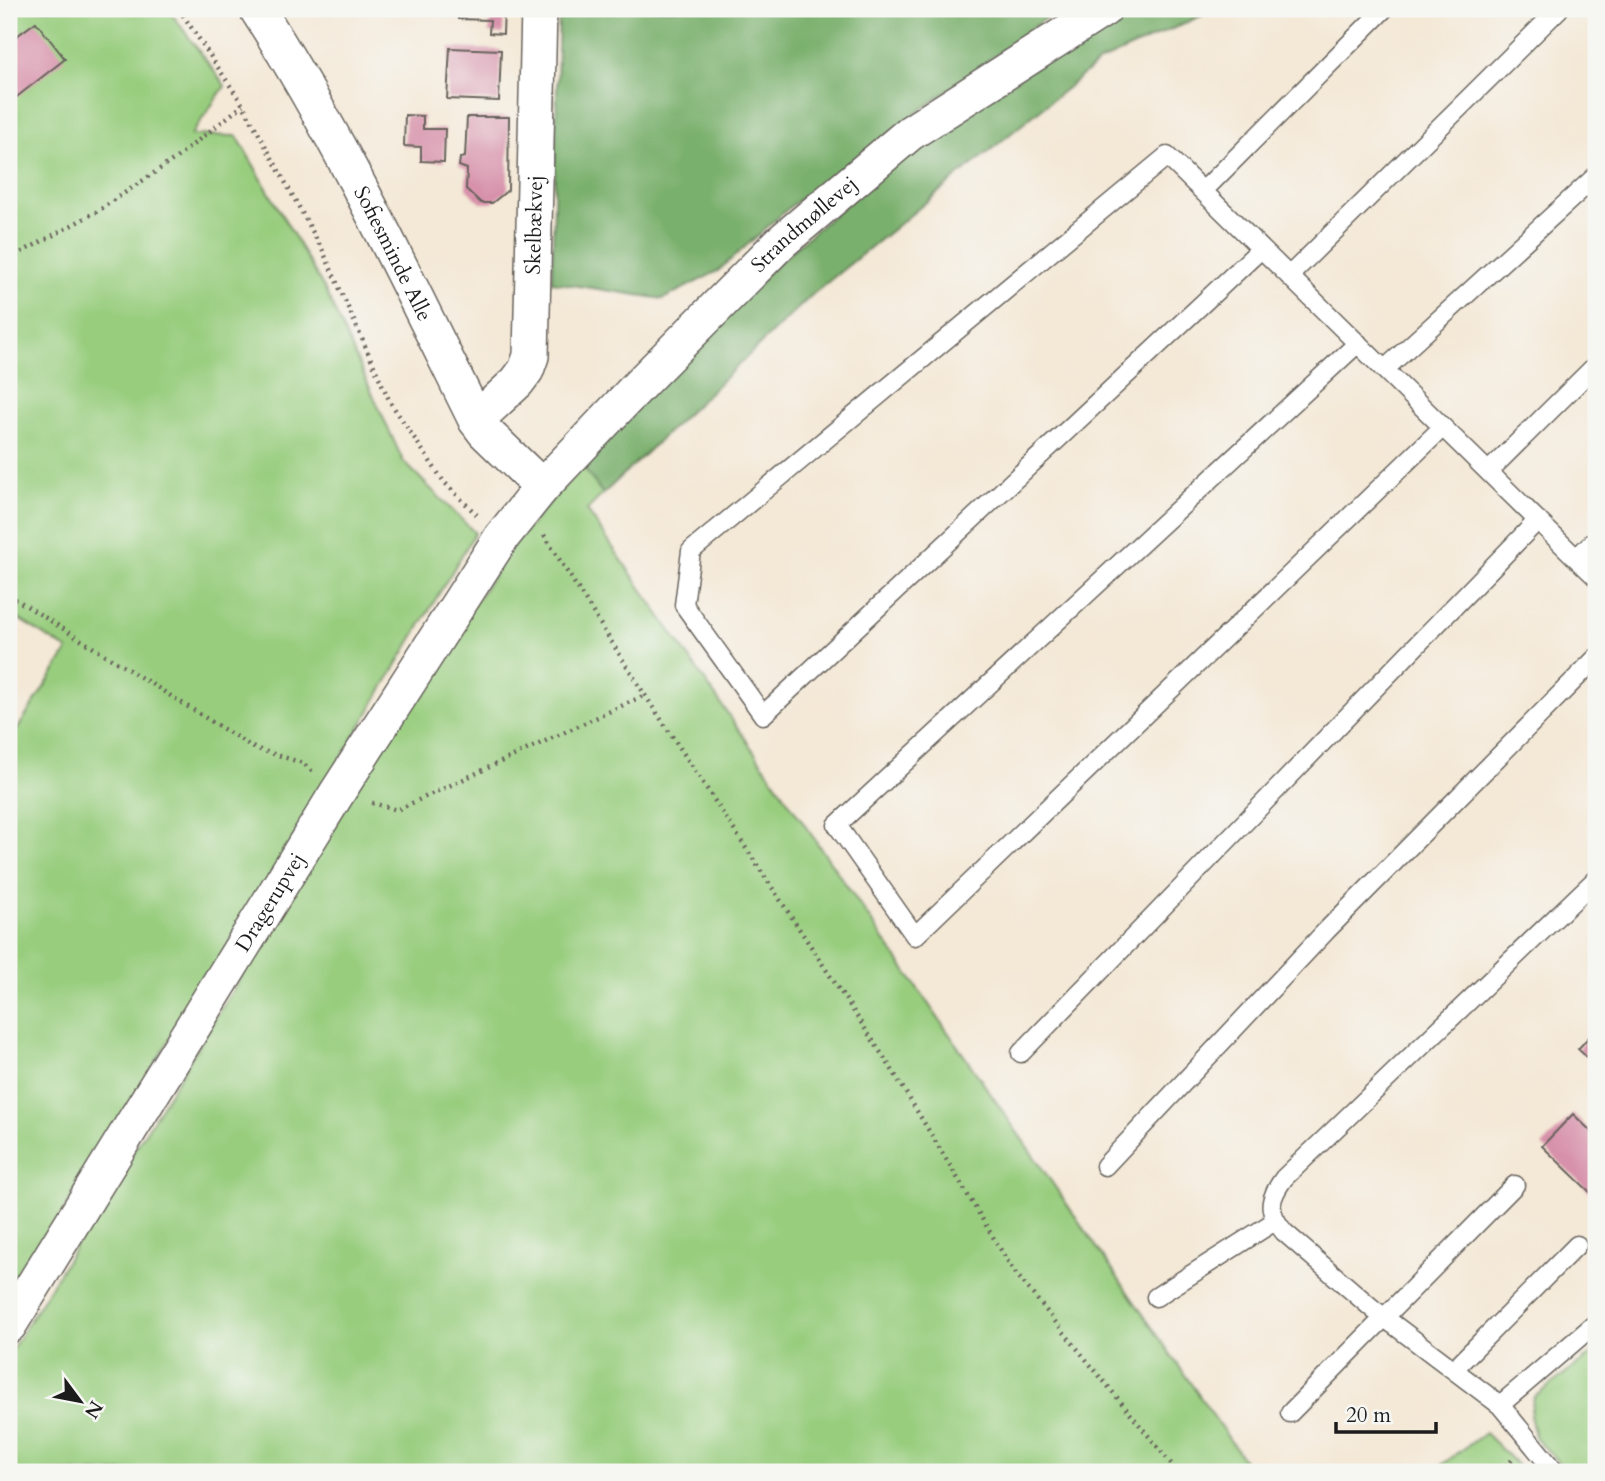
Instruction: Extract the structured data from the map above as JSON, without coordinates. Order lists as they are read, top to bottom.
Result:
{
  "streets": {
    "street": [
      "Skelbækvej",
      "Strandmøllevej",
      "Sofiesminde Alle",
      "Dragerupvej"
    ]
  },
  "crossings": [
    ["Skelbækvej", "Sofiesminde Alle"],
    ["Strandmøllevej", "Sofiesminde Alle"],
    ["Strandmøllevej", "Dragerupvej"],
    ["Sofiesminde Alle", "Dragerupvej"]
  ],
  "scale_bar": "20 m",
  "north": "bottom right"
}
